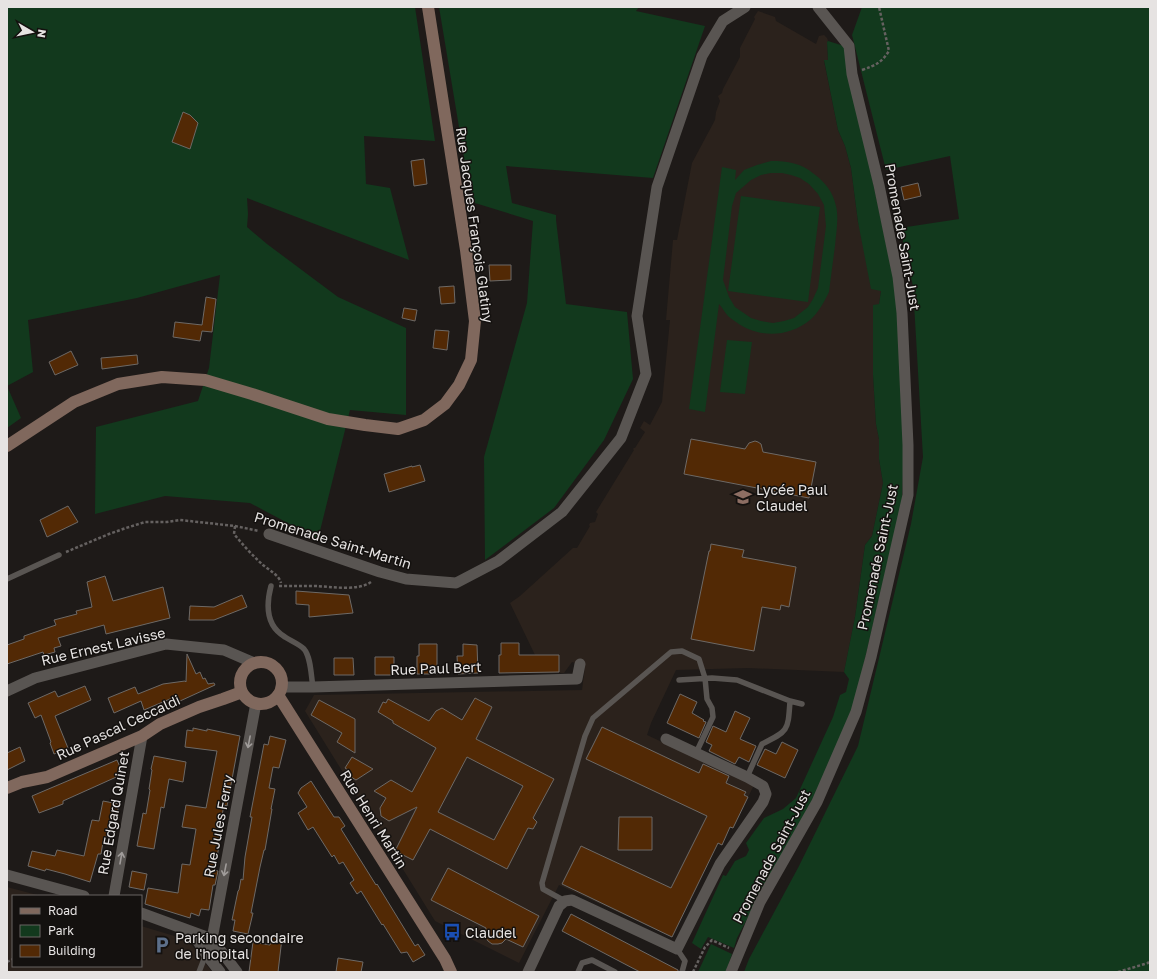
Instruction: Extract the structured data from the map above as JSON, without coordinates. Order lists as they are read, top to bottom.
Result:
{
  "streets": {
    "main road": ["Rue Jacques François Glatiny", "Rue Pascal Ceccaldi", "Rue Henri Martin"],
    "street": [
      "Promenade Saint-Just",
      "Promenade Saint-Martin",
      "Rue Ernest Lavisse",
      "Rue Paul Bert",
      "Rue Edgard Quinet",
      "Rue Jules Ferry"
    ]
  },
  "crossings": [
    ["Rue Ernest Lavisse", "Rue Paul Bert"],
    ["Rue Ernest Lavisse", "Rue Pascal Ceccaldi"],
    ["Rue Ernest Lavisse", "Rue Henri Martin"],
    ["Rue Ernest Lavisse", "Rue Jules Ferry"],
    ["Rue Paul Bert", "Rue Pascal Ceccaldi"],
    ["Rue Paul Bert", "Rue Henri Martin"],
    ["Rue Paul Bert", "Rue Jules Ferry"],
    ["Rue Pascal Ceccaldi", "Rue Edgard Quinet"],
    ["Rue Pascal Ceccaldi", "Rue Henri Martin"],
    ["Rue Pascal Ceccaldi", "Rue Jules Ferry"],
    ["Rue Henri Martin", "Rue Jules Ferry"]
  ],
  "one_way": ["Rue Edgard Quinet", "Rue Jules Ferry"],
  "places": {
    "school or university": ["Lycée Paul Claudel"],
    "bus stop": ["Claudel"],
    "parking": ["Parking secondaire de l'hopital"]
  },
  "legend": ["Road", "Park", "Building"],
  "north": "right"
}
